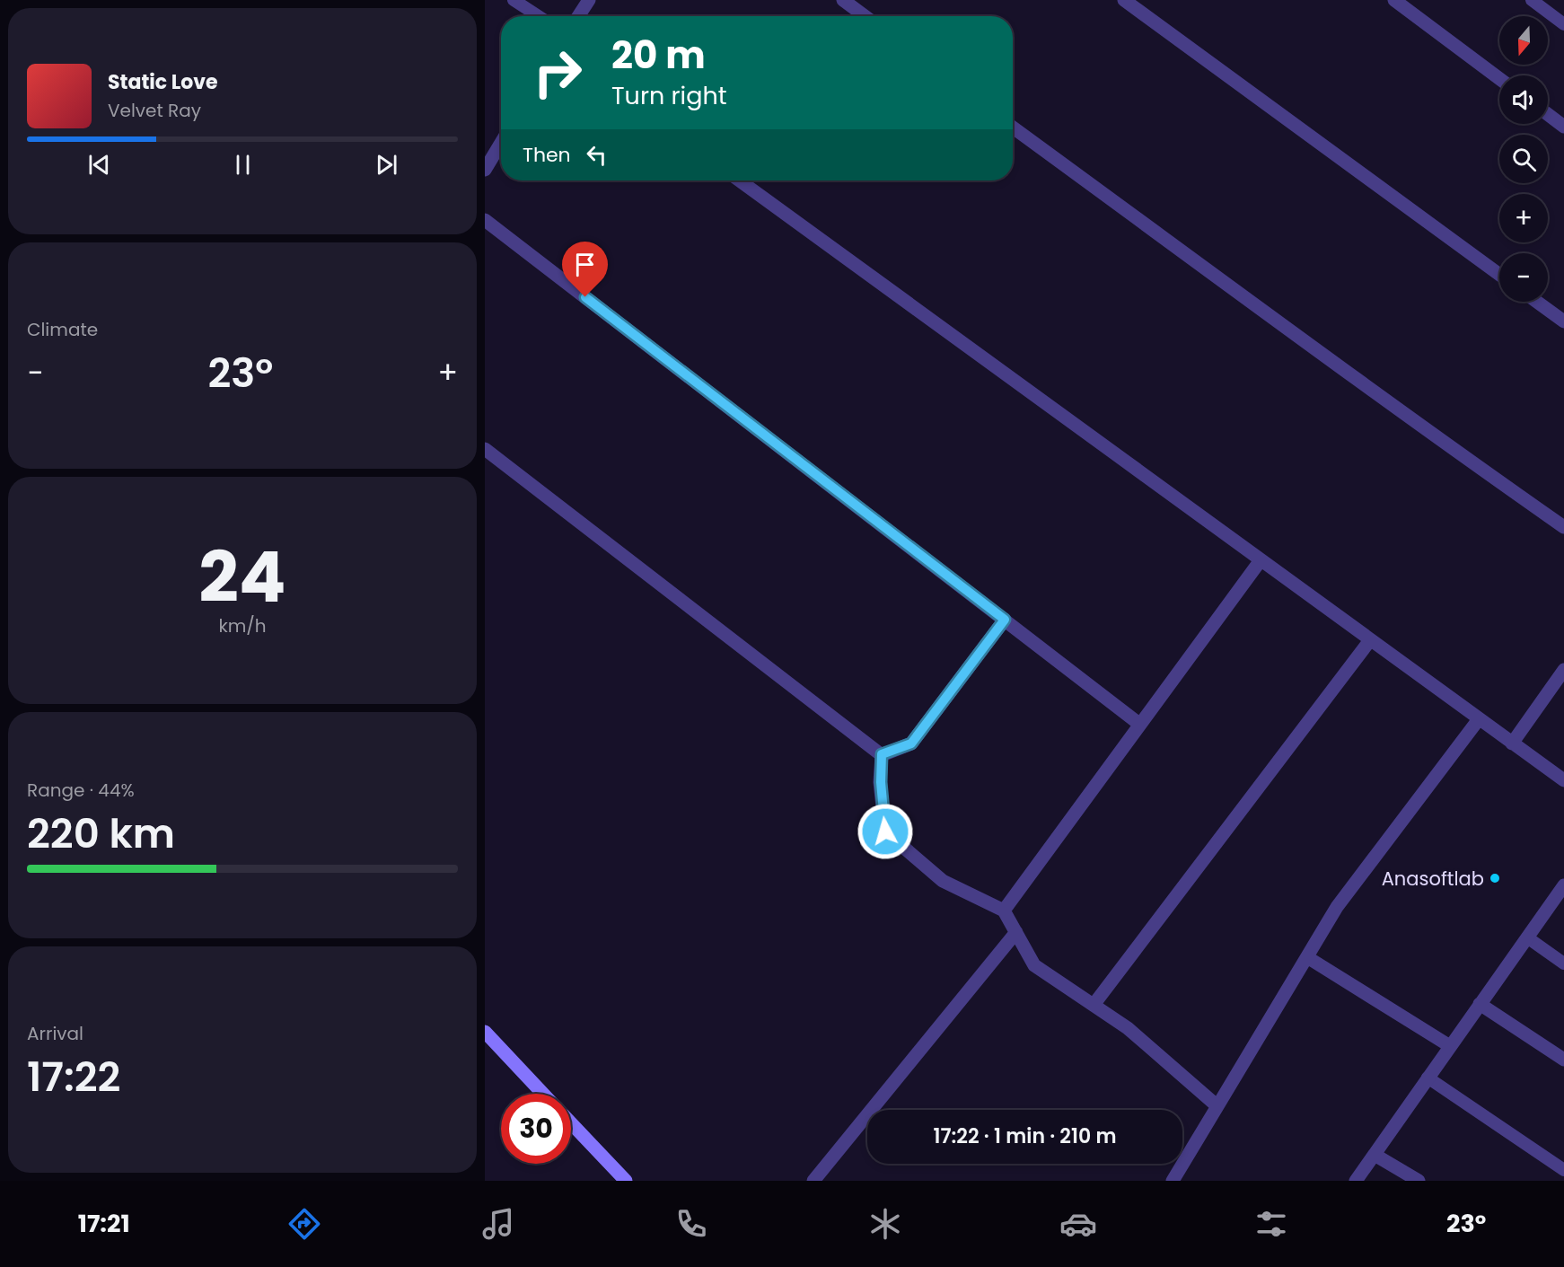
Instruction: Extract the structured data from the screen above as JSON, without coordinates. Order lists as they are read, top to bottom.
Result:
{
  "places": ["Anasoftlab"],
  "north": "bottom",
  "page": {
    "map_buttons": ["+", "−"],
    "turn": ["20 m", "Turn right"],
    "song": ["Static Love", "Velvet Ray"],
    "then": "Then",
    "tile": [
      "Climate",
      ["24", "km/h"],
      ["Range · 44%", "220 km"],
      ["Arrival", "17:22"]
    ],
    "heat": ["−", "23°", "+"],
    "limit": "30",
    "trip": "17:22 · 1 min · 210 m",
    "tabs": ["17:21", "23°"]
  }
}
